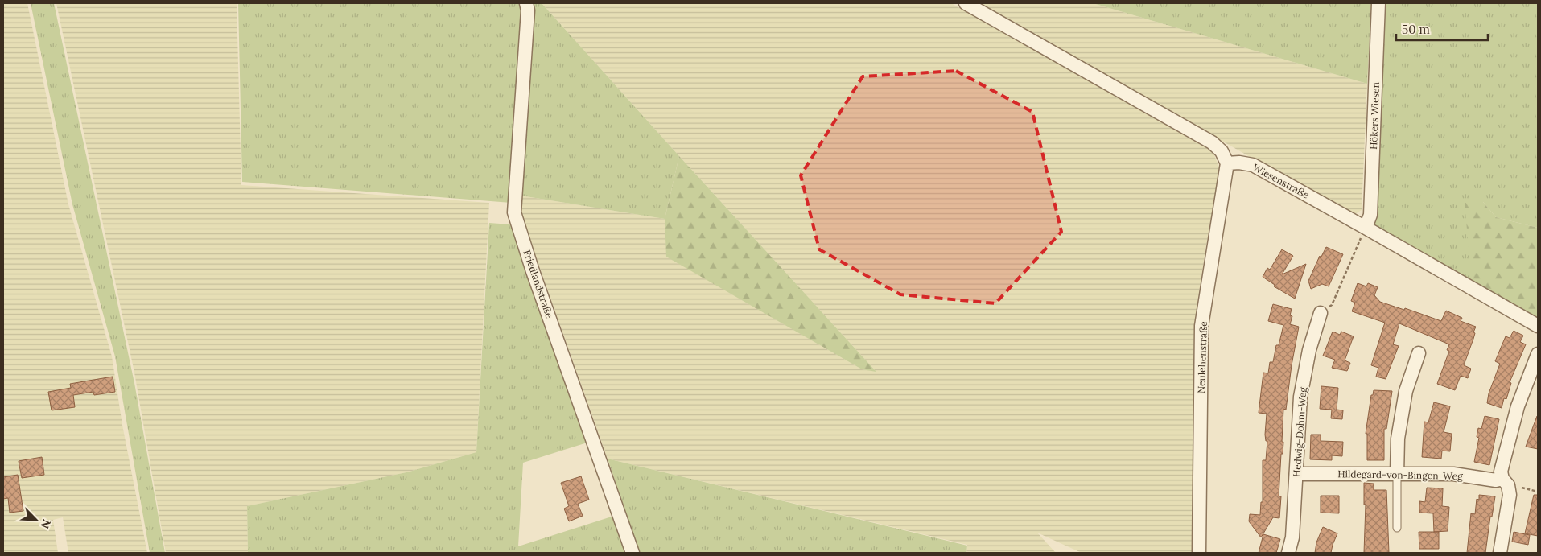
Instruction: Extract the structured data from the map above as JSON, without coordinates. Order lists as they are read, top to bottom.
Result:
{
  "streets": {
    "street": [
      "Hökers Wiesen",
      "Wiesenstraße",
      "Friedlandstraße",
      "Neulehenstraße",
      "Hedwig-Dohm-Weg",
      "Hildegard-von-Bingen-Weg"
    ]
  },
  "crossings": [
    ["Hökers Wiesen", "Wiesenstraße"],
    ["Wiesenstraße", "Neulehenstraße"],
    ["Hedwig-Dohm-Weg", "Hildegard-von-Bingen-Weg"]
  ],
  "scale_bar": "50 m",
  "north": "bottom right"
}
